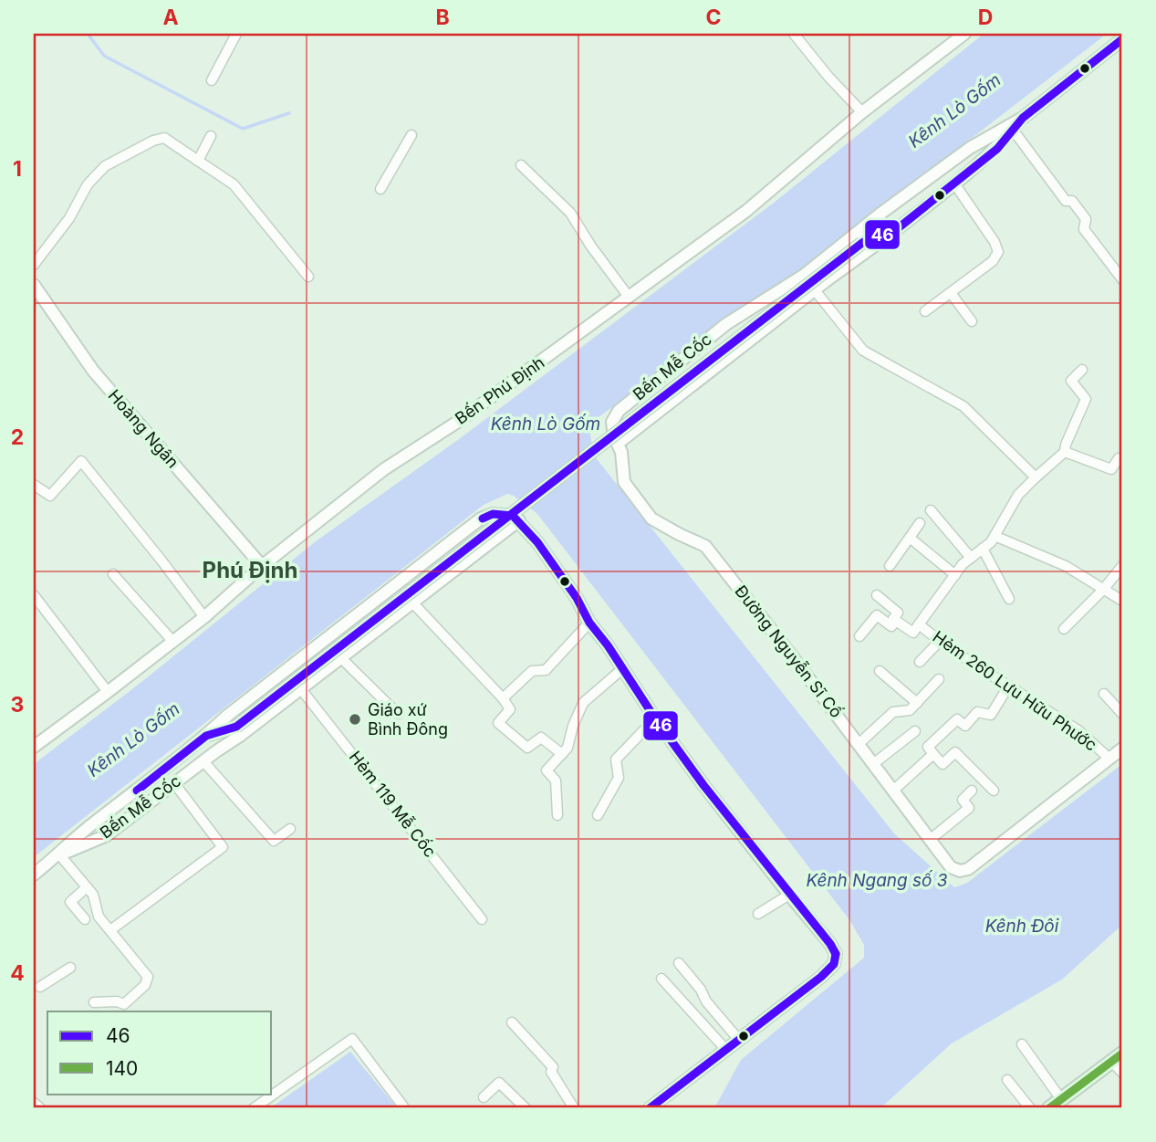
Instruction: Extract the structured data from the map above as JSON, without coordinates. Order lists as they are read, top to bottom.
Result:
{
  "streets": {
    "street": [
      "Bến Mễ Cốc",
      "Bến Phú Định",
      "Hoàng Ngân",
      "Đường Nguyễn Sĩ Cố",
      "Hẻm 260 Lưu Hữu Phước",
      "Hẻm 119 Mễ Cốc"
    ]
  },
  "crossings": [
    ["Bến Mễ Cốc", "Đường Nguyễn Sĩ Cố"],
    ["Bến Mễ Cốc", "Hẻm 119 Mễ Cốc"],
    ["Bến Phú Định", "Hoàng Ngân"],
    ["Đường Nguyễn Sĩ Cố", "Hẻm 260 Lưu Hữu Phước"]
  ],
  "districts": ["Phú Định"],
  "water": ["Kênh Lò Gốm", "Kênh Ngang số 3", "Kênh Đôi"],
  "places": ["Giáo xứ Bình Đông"],
  "lines": ["transit line 46", "transit line 140"],
  "legend": ["46", "140"],
  "grid": {
    "columns": [
      "A",
      "B",
      "C",
      "D"
    ],
    "rows": [
      "1",
      "2",
      "3",
      "4"
    ]
  }
}
